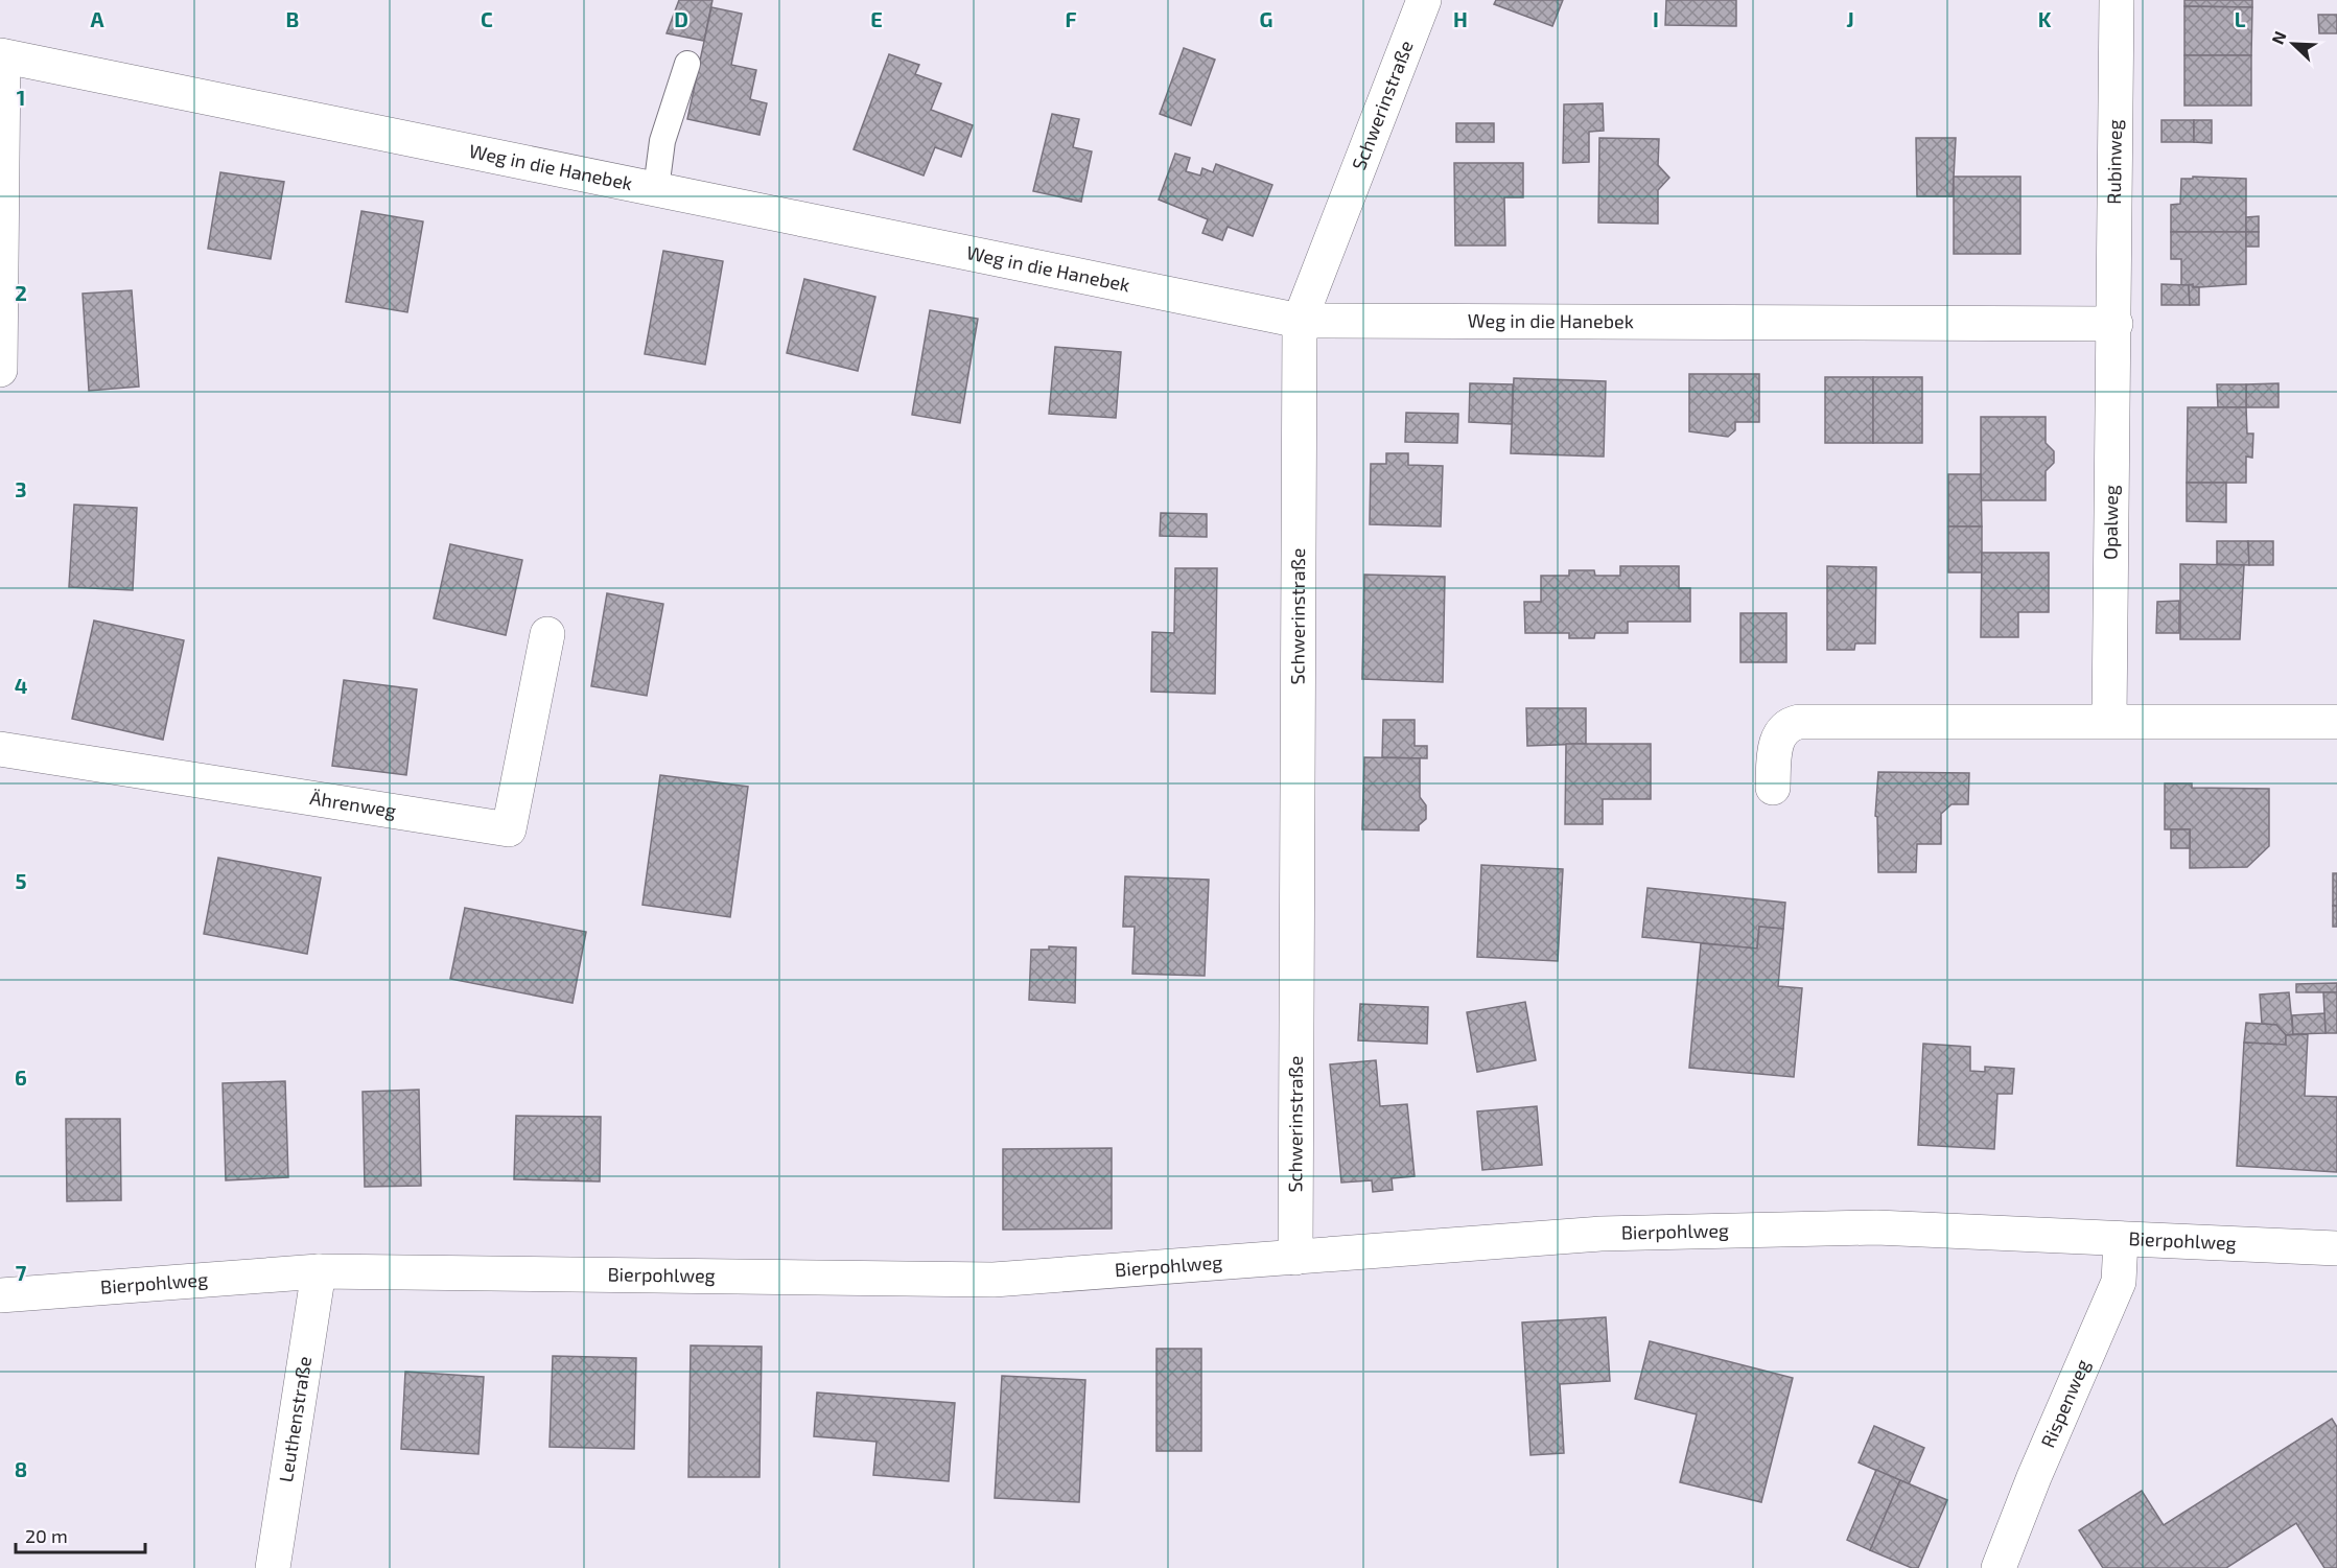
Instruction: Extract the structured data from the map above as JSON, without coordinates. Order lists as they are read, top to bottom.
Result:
{
  "streets": {
    "street": [
      "Schwerinstraße",
      "Rubinweg",
      "Weg in die Hanebek",
      "Opalweg",
      "Ährenweg",
      "Bierpohlweg",
      "Rispenweg",
      "Leuthenstraße"
    ]
  },
  "crossings": [
    ["Schwerinstraße", "Weg in die Hanebek"],
    ["Schwerinstraße", "Bierpohlweg"],
    ["Rubinweg", "Weg in die Hanebek"],
    ["Rubinweg", "Opalweg"],
    ["Weg in die Hanebek", "Opalweg"],
    ["Bierpohlweg", "Rispenweg"],
    ["Bierpohlweg", "Leuthenstraße"]
  ],
  "scale_bar": "20 m",
  "north": "top left",
  "grid": {
    "columns": [
      "A",
      "B",
      "C",
      "D",
      "E",
      "F",
      "G",
      "H",
      "I",
      "J",
      "K",
      "L"
    ],
    "rows": [
      "1",
      "2",
      "3",
      "4",
      "5",
      "6",
      "7",
      "8"
    ]
  }
}
